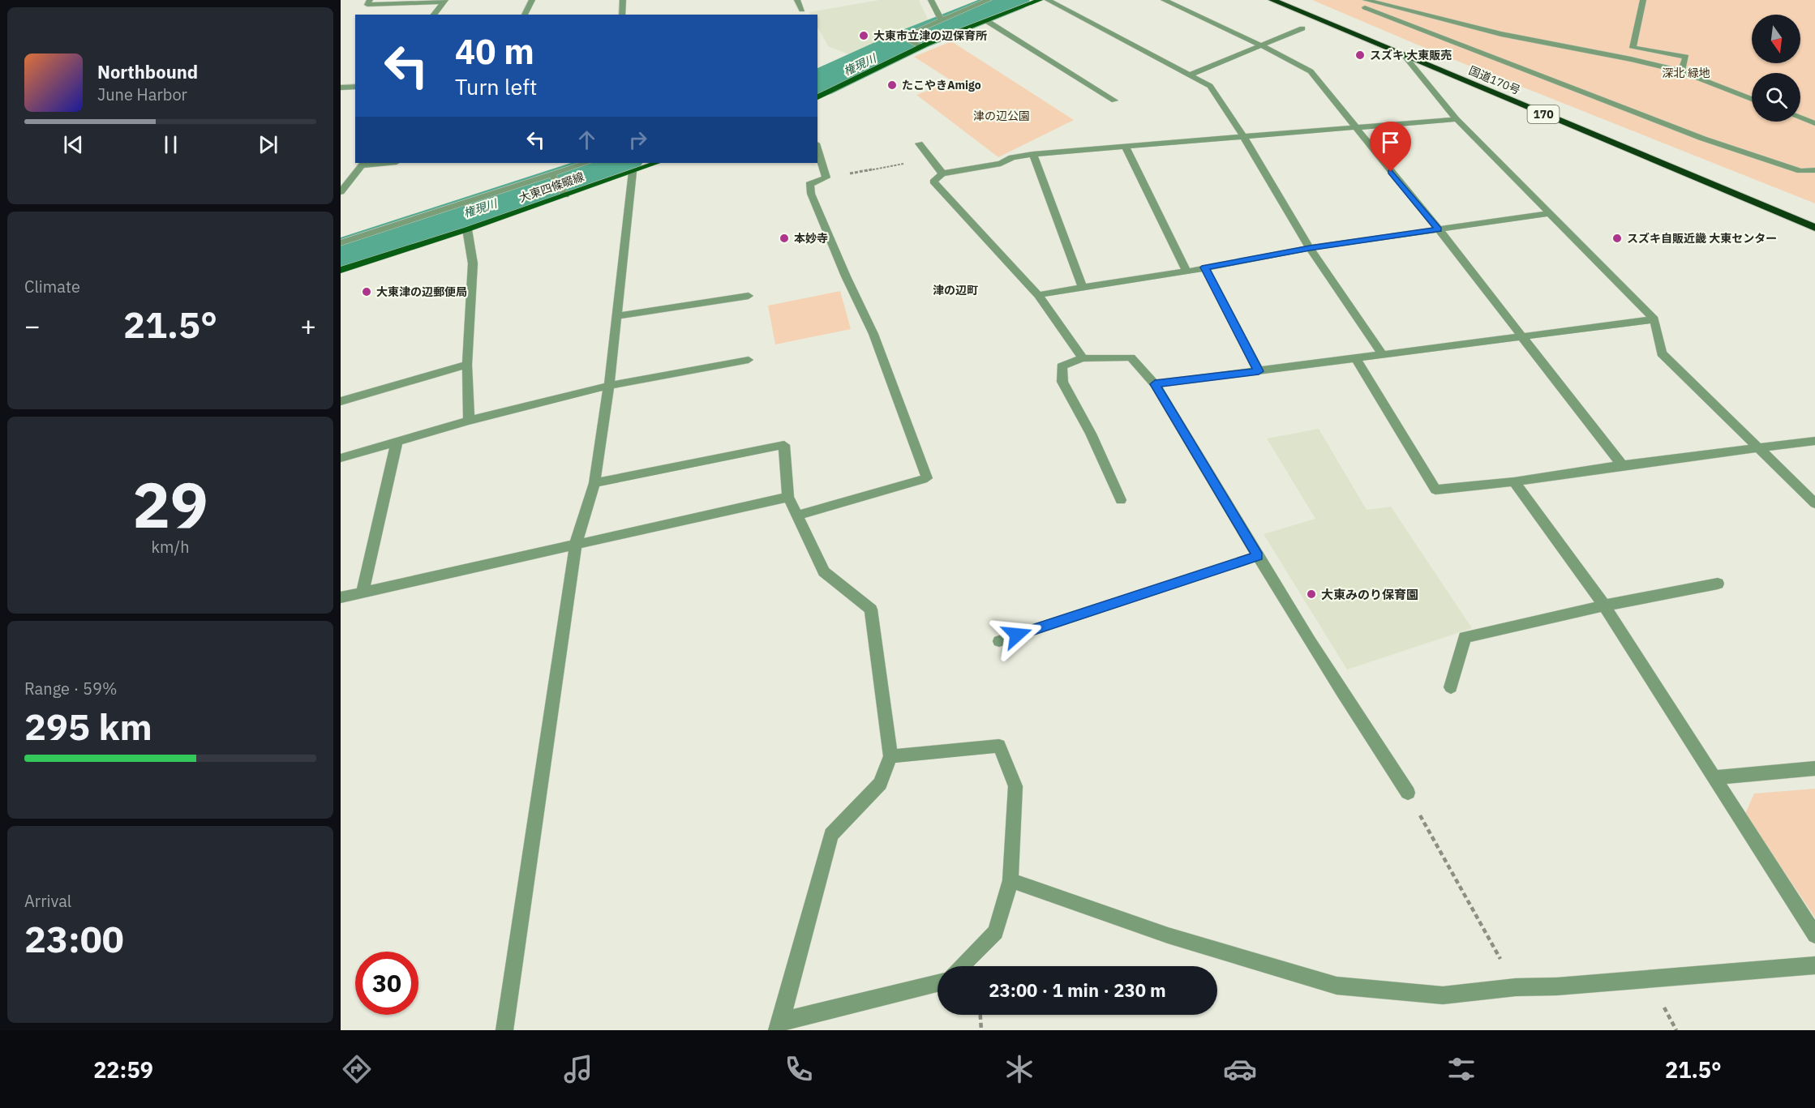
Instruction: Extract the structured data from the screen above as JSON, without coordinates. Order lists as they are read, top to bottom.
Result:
{
  "streets": {
    "highway": ["国道170号", "170"],
    "main road": ["大東四條畷線"]
  },
  "districts": ["津の辺町"],
  "water": ["権現川"],
  "parks": ["深北 緑地", "津の辺公園"],
  "places": [
    "大東市立津の辺保育所",
    "スズキ 大東販売",
    "たこやきAmigo",
    "本妙寺",
    "スズキ自販近畿 大東センター",
    "大東津の辺郵便局",
    "大東みのり保育園"
  ],
  "north": "bottom",
  "page": {
    "turn": ["40 m", "Turn left"],
    "song": ["Northbound", "June Harbor"],
    "tile": [
      "Climate",
      ["29", "km/h"],
      ["Range · 59%", "295 km"],
      ["Arrival", "23:00"]
    ],
    "heat": ["−", "21.5°", "+"],
    "limit": "30",
    "trip": "23:00 · 1 min · 230 m",
    "tabs": ["22:59", "21.5°"]
  }
}
